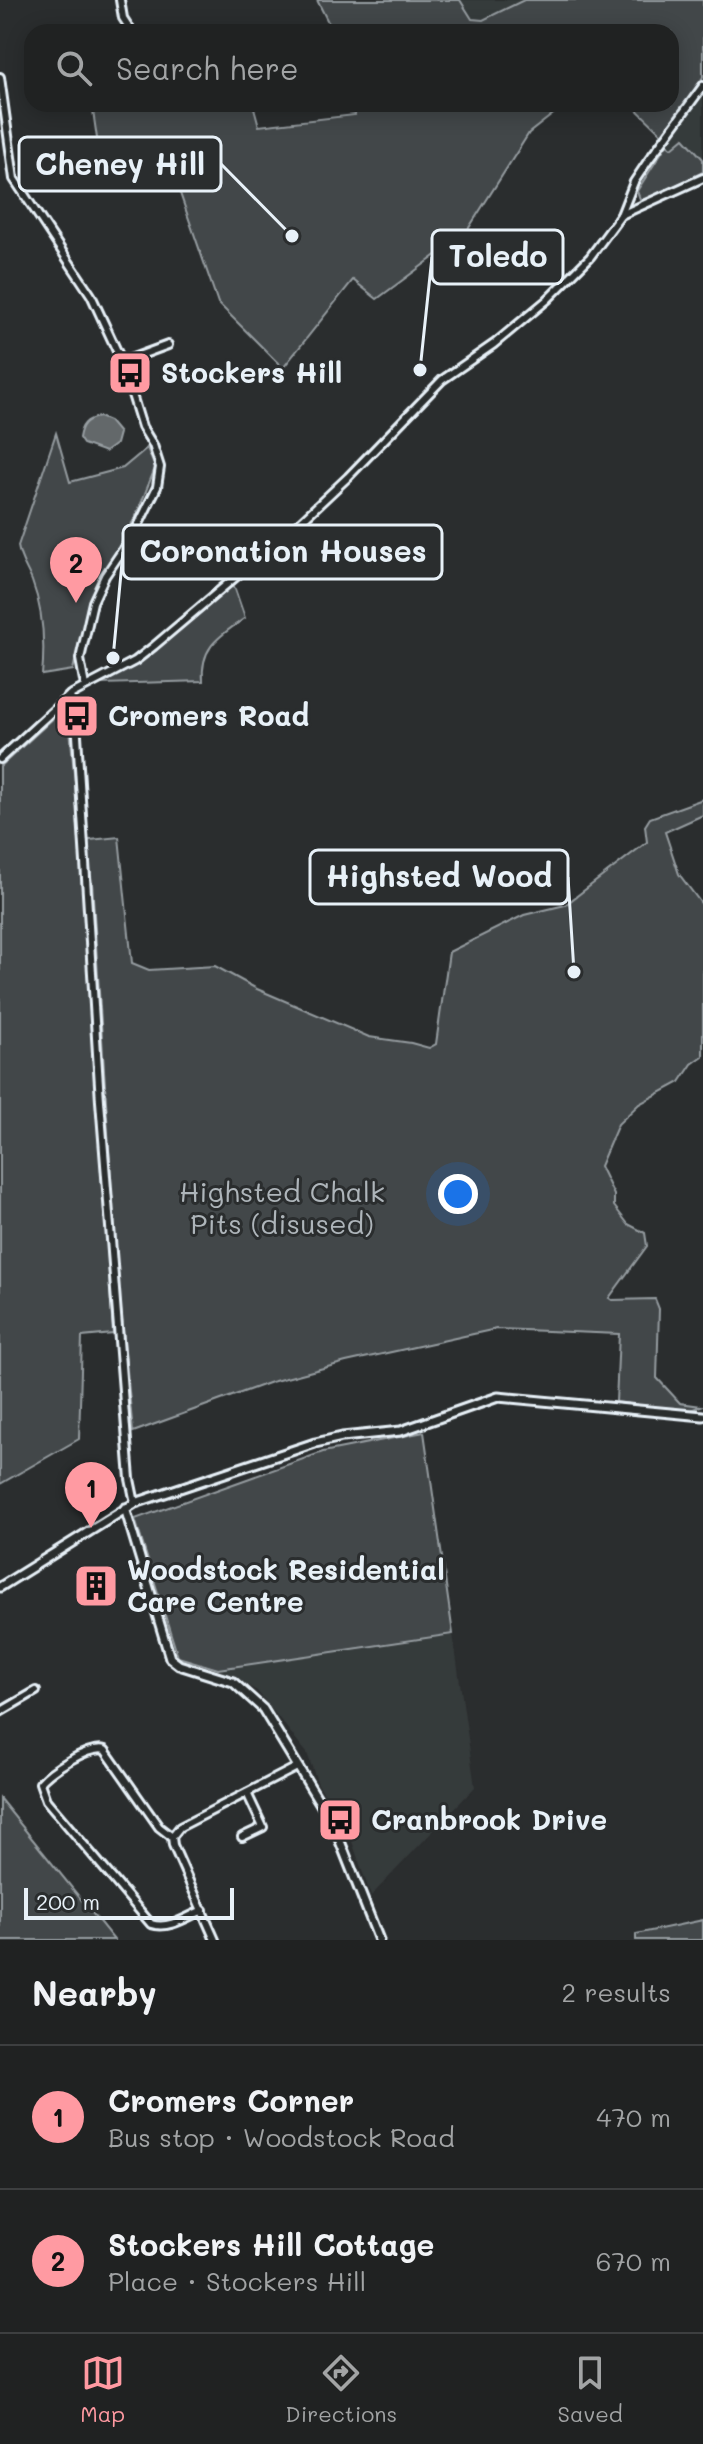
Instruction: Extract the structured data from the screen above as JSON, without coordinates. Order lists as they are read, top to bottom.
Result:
{
  "parks": ["Highsted Chalk Pits (disused)"],
  "places": {
    "other": [
      "Cheney Hill",
      "Toledo",
      "Coronation Houses",
      "Highsted Wood"
    ],
    "bus stop": ["Stockers Hill", "Cromers Road", "Cranbrook Drive"],
    "building": ["Woodstock Residential Care Centre"]
  },
  "scale_bar": "200 m",
  "page": {
    "search": "Search here",
    "pins": ["2", "1"],
    "scale": "200 m",
    "heading": ["Nearby", "2 results"],
    "list": [
      {
        "mark": "1",
        "name": "Cromers Corner",
        "note": "Bus stop · Woodstock Road",
        "value": "470 m"
      },
      {
        "mark": "2",
        "name": "Stockers Hill Cottage",
        "note": "Place · Stockers Hill",
        "value": "670 m"
      }
    ],
    "nav": ["Map", "Directions", "Saved"]
  }
}
